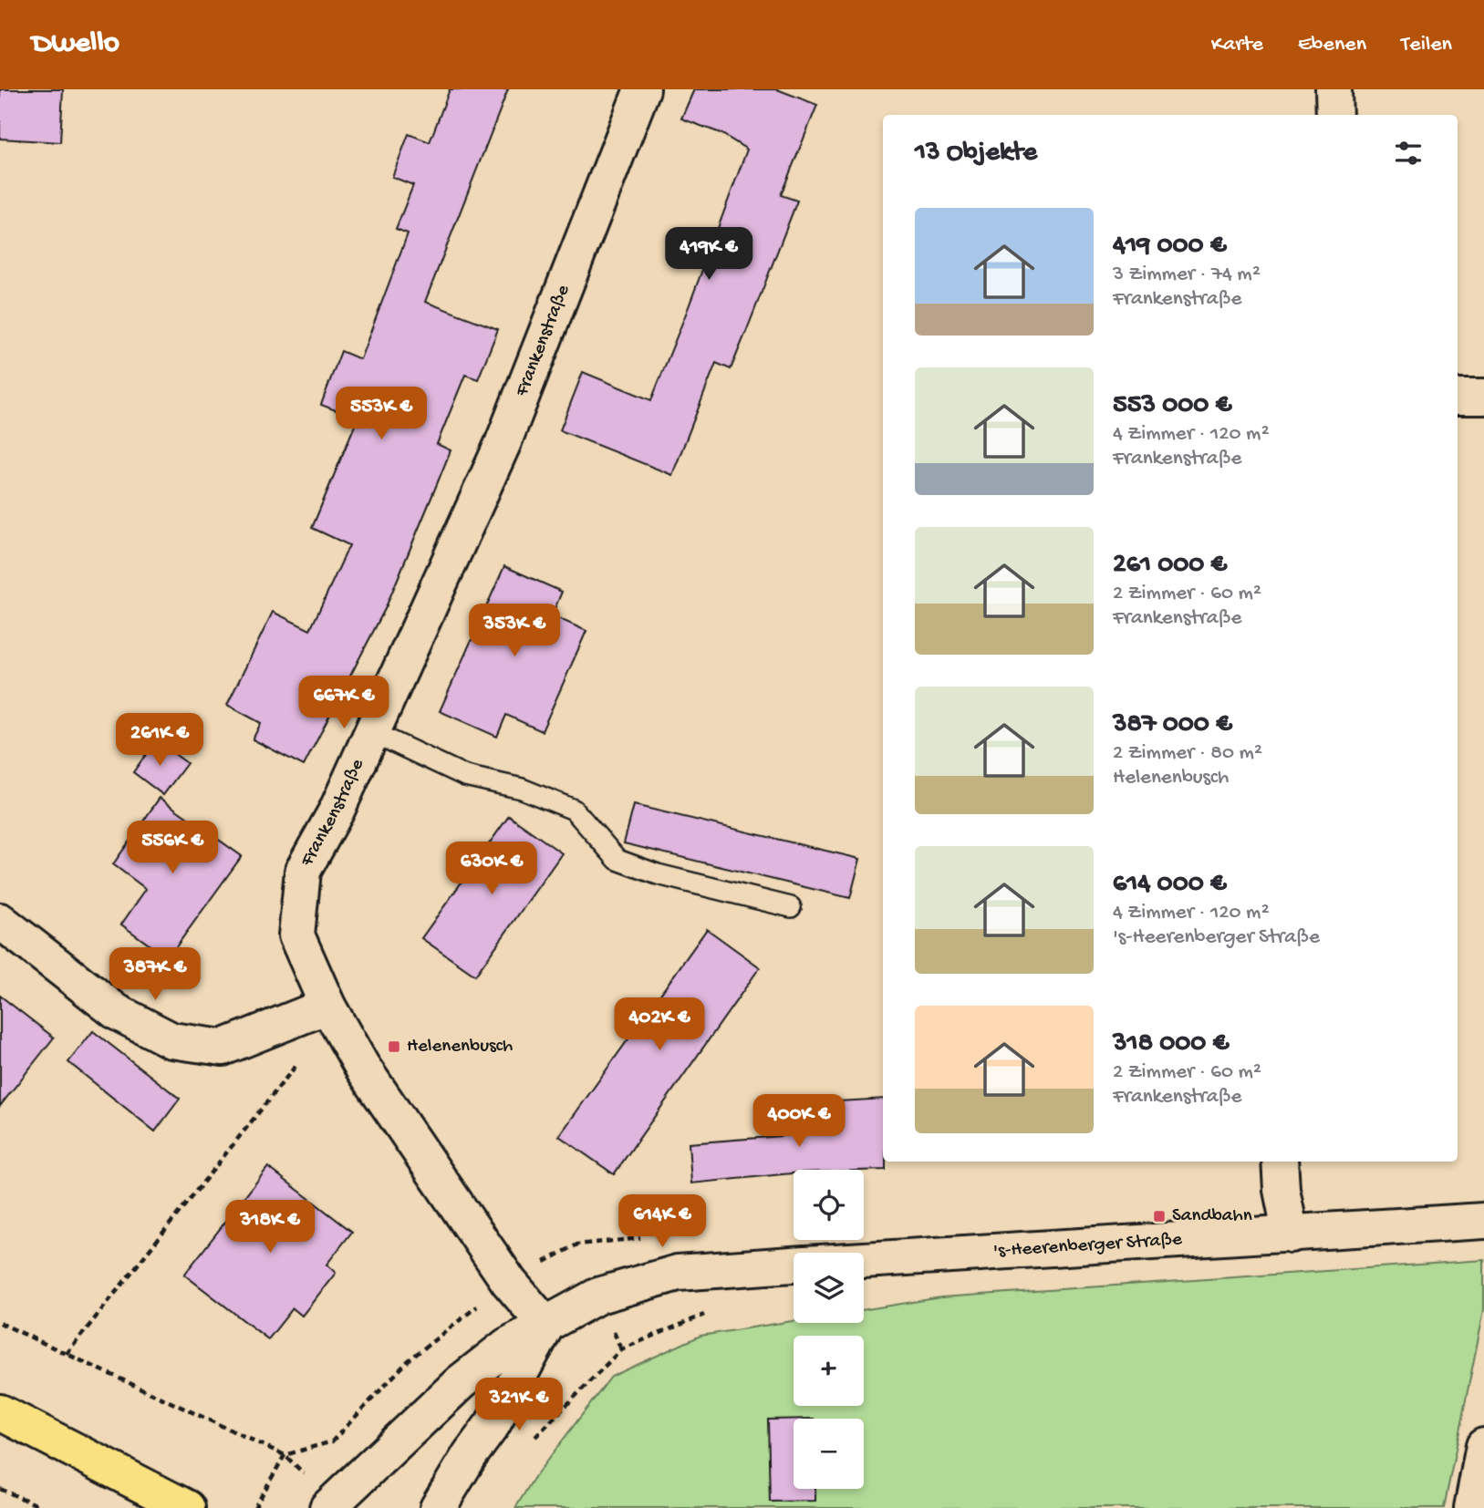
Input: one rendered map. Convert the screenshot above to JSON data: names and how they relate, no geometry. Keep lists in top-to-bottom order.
{
  "streets": {
    "street": ["Frankenstraße", "'s-Heerenberger Straße"]
  },
  "crossings": [
    ["Frankenstraße", "'s-Heerenberger Straße"]
  ],
  "places": {
    "transit": ["Helenenbusch", "Sandbahn"]
  },
  "page": {
    "header": "Dwello",
    "nav": ["Karte", "Ebenen", "Teilen"],
    "heading": "13 Objekte",
    "list": [
      {
        "name": "419 000 €",
        "note": "3 Zimmer · 74 m² · Frankenstraße"
      },
      {
        "name": "553 000 €",
        "note": "4 Zimmer · 120 m² · Frankenstraße"
      },
      {
        "name": "261 000 €",
        "note": "2 Zimmer · 60 m² · Frankenstraße"
      },
      {
        "name": "387 000 €",
        "note": "2 Zimmer · 80 m² · Helenenbusch"
      },
      {
        "name": "614 000 €",
        "note": "4 Zimmer · 120 m² · 's-Heerenberger Straße"
      },
      {
        "name": "318 000 €",
        "note": "2 Zimmer · 60 m² · Frankenstraße"
      }
    ],
    "price": [
      "419K €",
      "553K €",
      "353K €",
      "667K €",
      "261K €",
      "556K €",
      "630K €",
      "387K €",
      "402K €",
      "400K €",
      "614K €",
      "318K €",
      "321K €"
    ],
    "map_buttons": ["+", "−"]
  }
}
